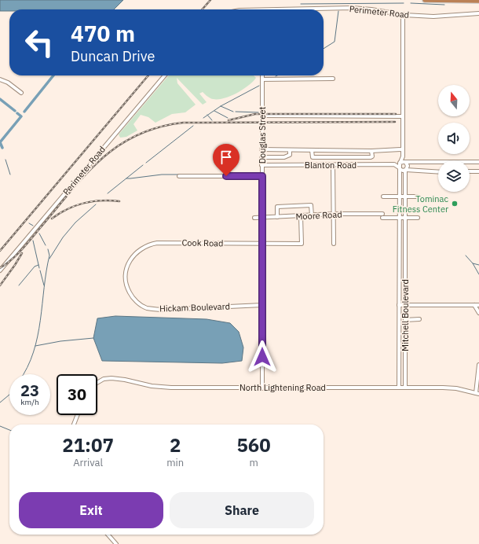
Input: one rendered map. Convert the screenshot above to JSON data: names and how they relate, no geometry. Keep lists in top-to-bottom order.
{
  "streets": {
    "street": [
      "Perimeter Road",
      "Douglas Street",
      "Blanton Road",
      "Moore Road",
      "Cook Road",
      "Hickam Boulevard",
      "Mitchell Boulevard",
      "North Lightening Road"
    ]
  },
  "crossings": [
    ["Douglas Street", "Blanton Road"],
    ["Douglas Street", "Moore Road"],
    ["Douglas Street", "Cook Road"],
    ["Douglas Street", "Hickam Boulevard"],
    ["Douglas Street", "North Lightening Road"],
    ["Blanton Road", "Mitchell Boulevard"],
    ["Moore Road", "Cook Road"],
    ["Moore Road", "Mitchell Boulevard"],
    ["Cook Road", "Hickam Boulevard"],
    ["Mitchell Boulevard", "North Lightening Road"]
  ],
  "places": ["Tominac Fitness Center"],
  "north": "top",
  "page": {
    "turn": ["470 m", "Duncan Drive"],
    "speed": "23 km/h",
    "limit": "30",
    "eta": [
      "21:07",
      "Arrival",
      "2",
      "min",
      "560",
      "m"
    ],
    "buttons": ["Exit", "Share"]
  }
}
